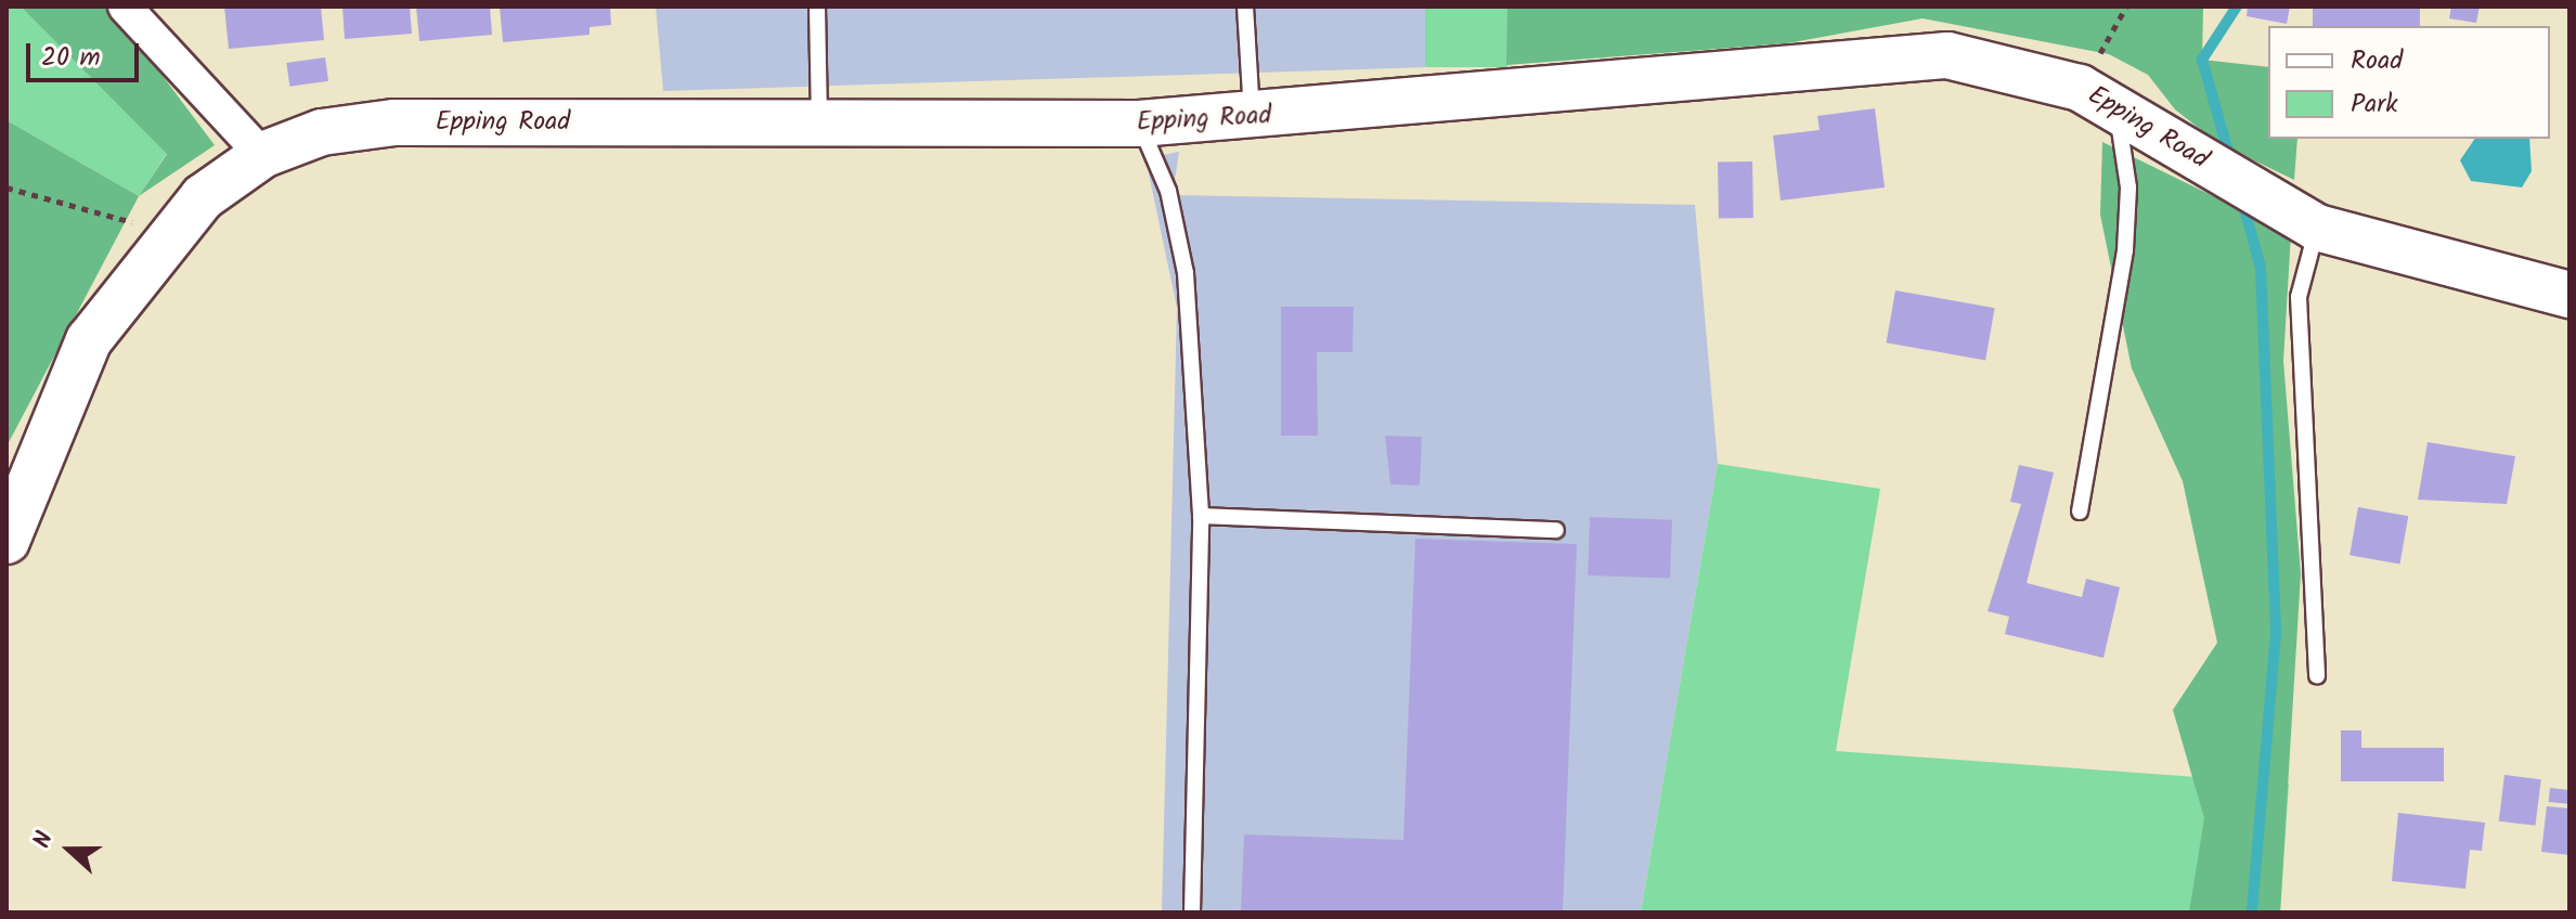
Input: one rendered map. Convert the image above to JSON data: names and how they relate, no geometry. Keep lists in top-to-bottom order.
{
  "streets": {
    "main road": ["Epping Road"]
  },
  "legend": ["Road", "Park"],
  "scale_bar": "20 m",
  "north": "left"
}
